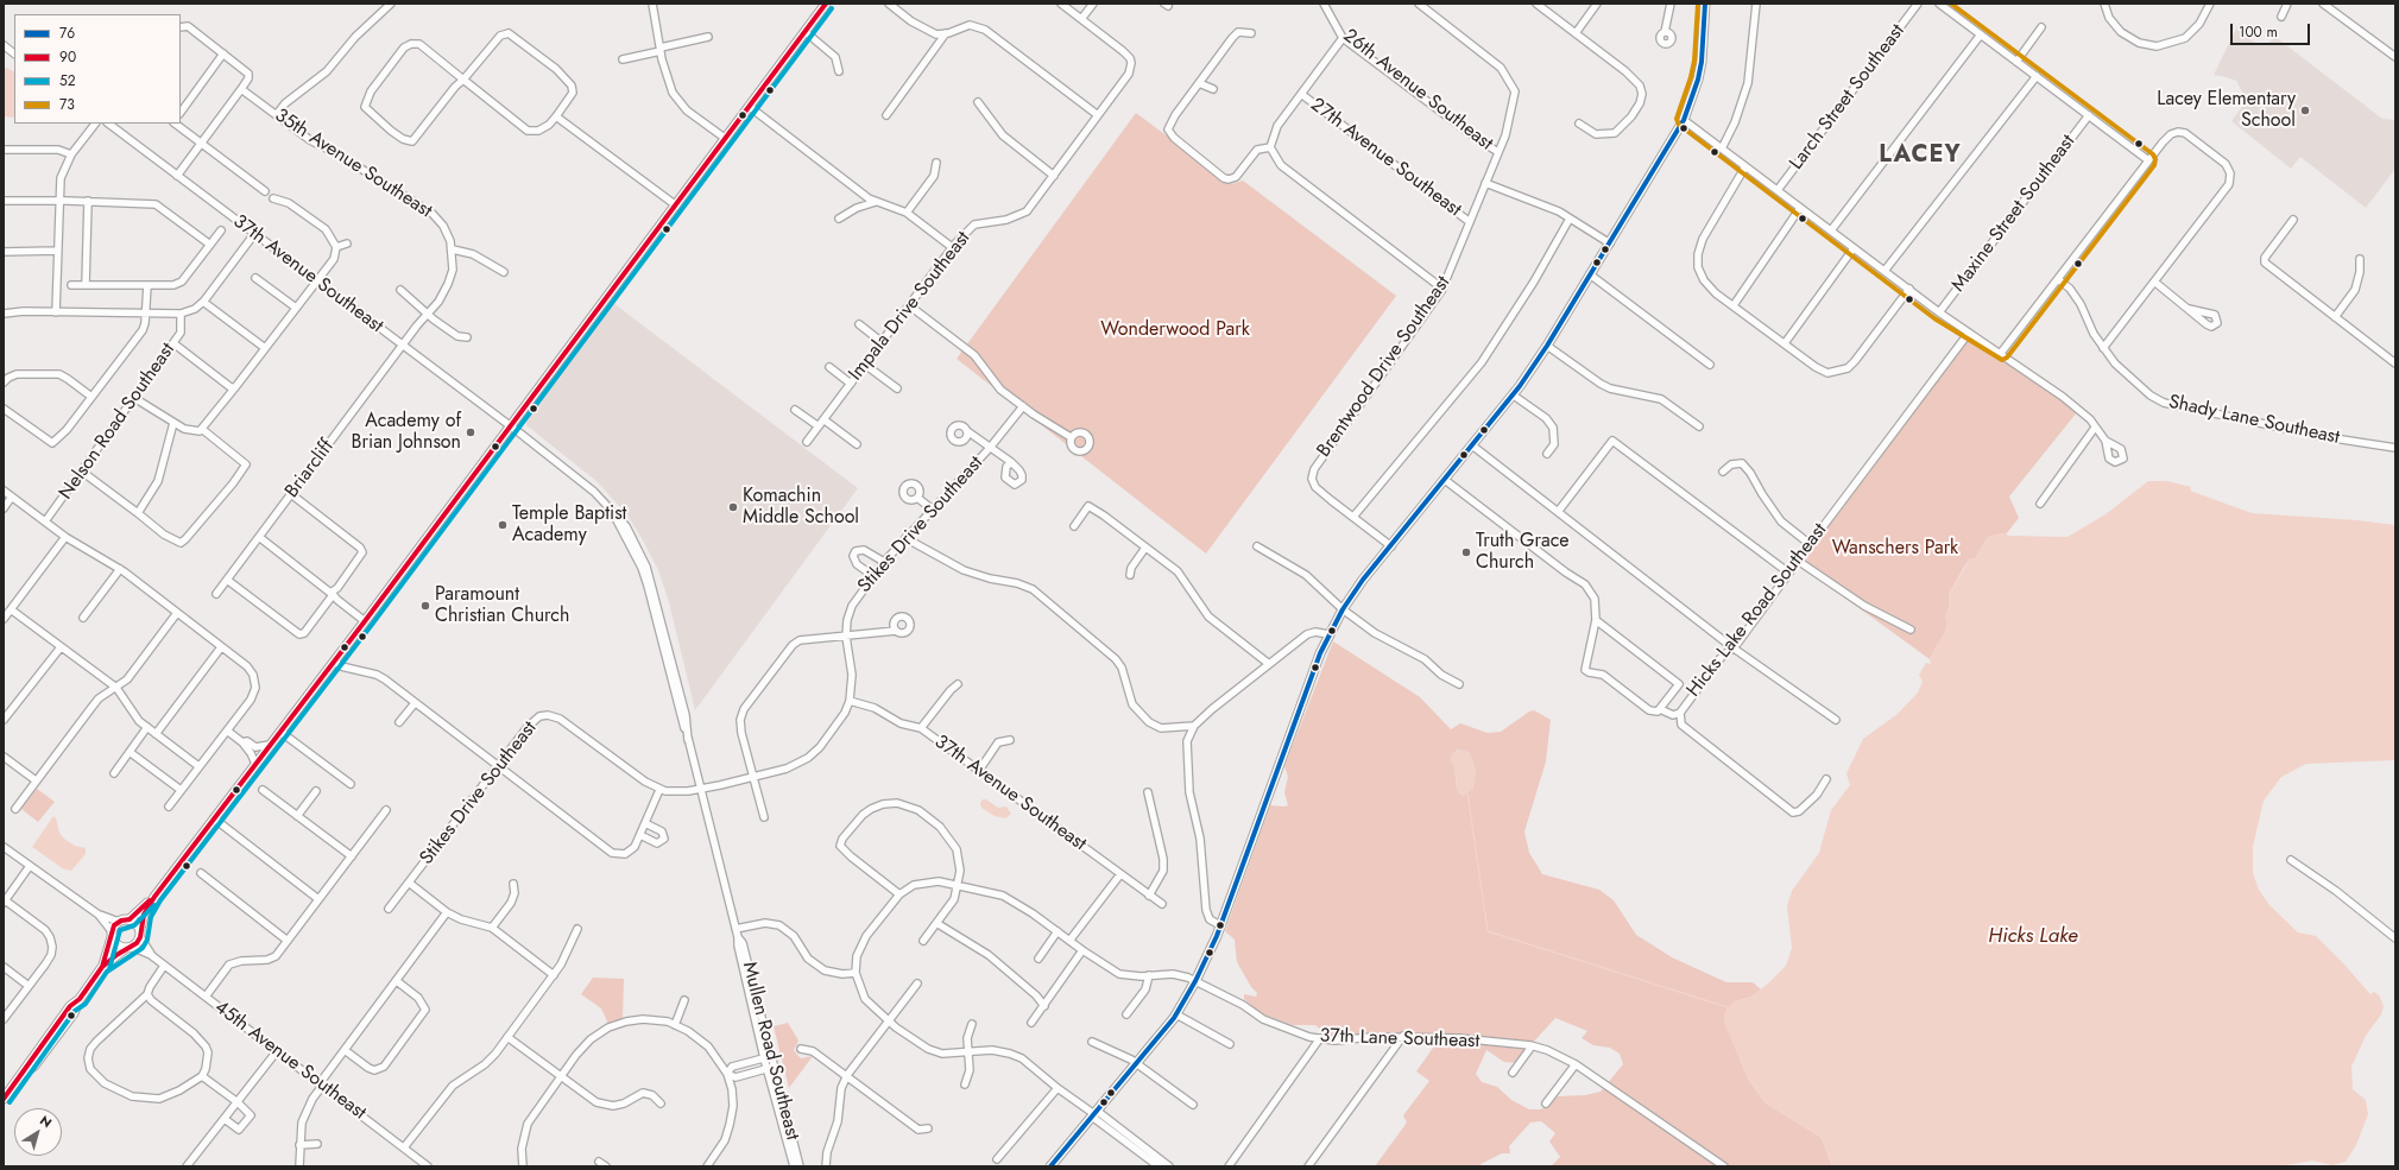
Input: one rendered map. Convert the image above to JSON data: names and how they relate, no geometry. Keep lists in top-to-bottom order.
{
  "streets": {
    "street": [
      "26th Avenue Southeast",
      "Larch Street Southeast",
      "27th Avenue Southeast",
      "35th Avenue Southeast",
      "Maxine Street Southeast",
      "37th Avenue Southeast",
      "Impala Drive Southeast",
      "Brentwood Drive Southeast",
      "Shady Lane Southeast",
      "Nelson Road Southeast",
      "Briarcliff",
      "Stikes Drive Southeast",
      "Hicks Lake Road Southeast",
      "37th Lane Southeast",
      "Mullen Road Southeast",
      "45th Avenue Southeast"
    ]
  },
  "crossings": [
    ["26th Avenue Southeast", "Brentwood Drive Southeast"],
    ["27th Avenue Southeast", "Brentwood Drive Southeast"],
    ["35th Avenue Southeast", "Briarcliff"],
    ["37th Avenue Southeast", "Briarcliff"],
    ["37th Avenue Southeast", "Stikes Drive Southeast"],
    ["37th Avenue Southeast", "Mullen Road Southeast"],
    ["Stikes Drive Southeast", "Mullen Road Southeast"]
  ],
  "districts": ["LACEY"],
  "water": ["Hicks Lake"],
  "parks": ["Wonderwood Park", "Wanschers Park"],
  "places": [
    "Lacey Elementary School",
    "Academy of Brian Johnson",
    "Komachin Middle School",
    "Temple Baptist Academy",
    "Truth Grace Church",
    "Paramount Christian Church"
  ],
  "lines": [
    "transit line 76",
    "transit line 90",
    "transit line 73",
    "transit line 52"
  ],
  "legend": [
    "76",
    "90",
    "52",
    "73"
  ],
  "scale_bar": "100 m",
  "north": "top right"
}
